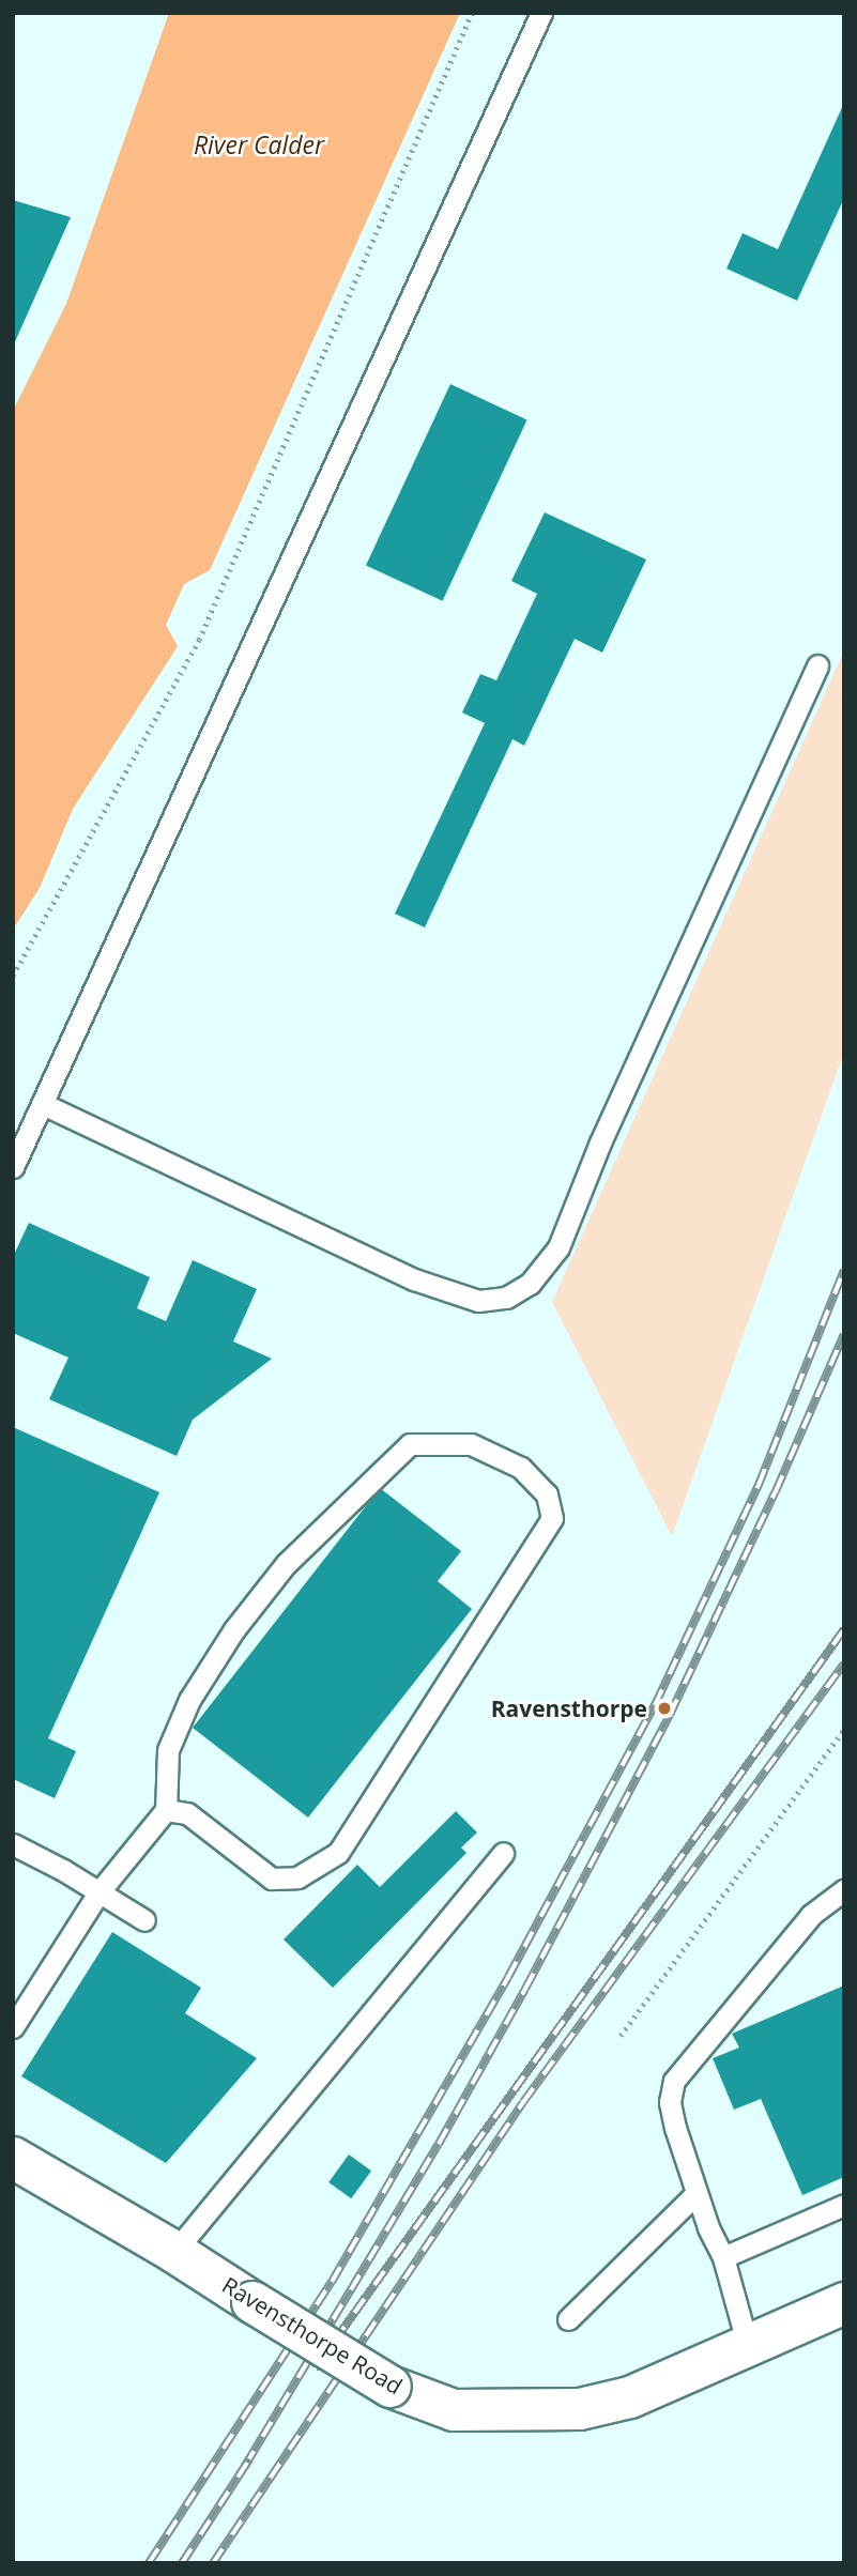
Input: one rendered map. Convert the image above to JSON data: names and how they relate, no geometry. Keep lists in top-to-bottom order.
{
  "streets": {
    "street": ["Ravensthorpe Road"]
  },
  "water": ["River Calder"],
  "places": ["Ravensthorpe"]
}
